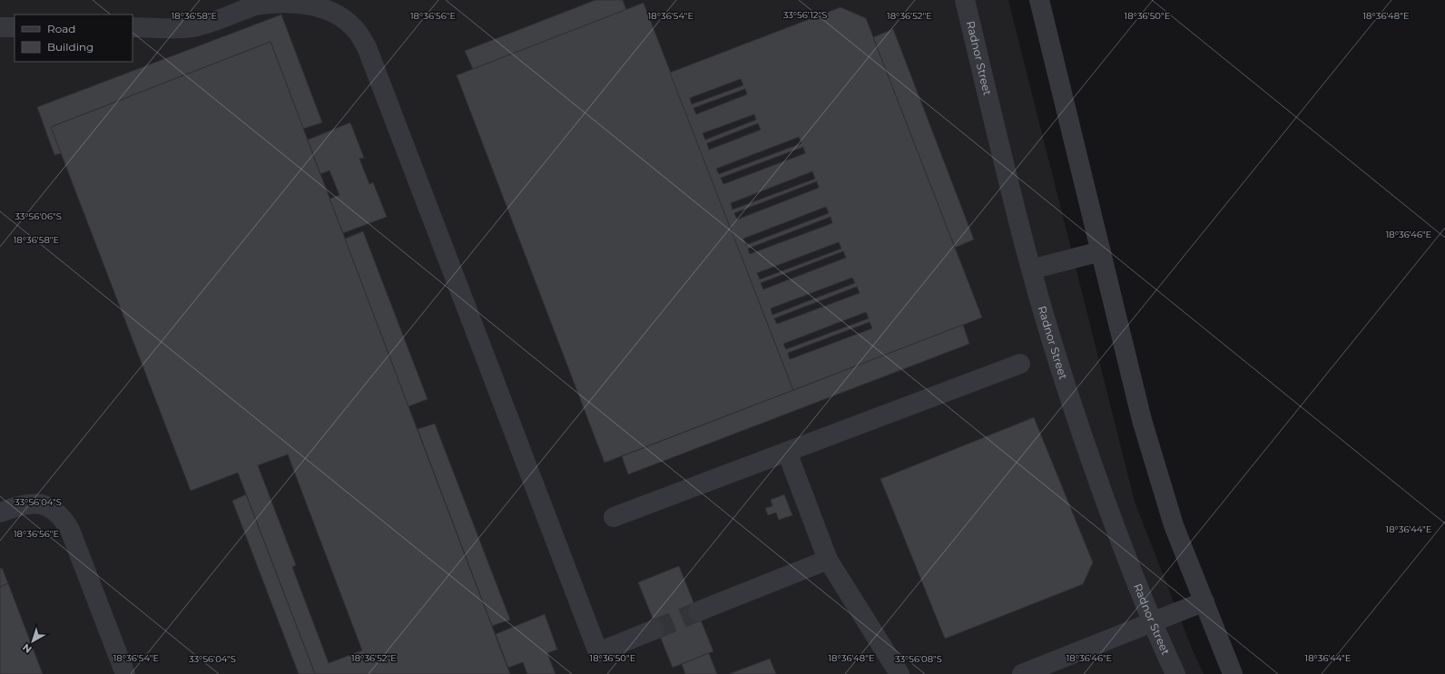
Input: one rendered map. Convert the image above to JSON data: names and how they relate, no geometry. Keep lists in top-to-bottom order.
{
  "streets": {
    "street": ["Radnor Street"]
  },
  "legend": ["Road", "Building"],
  "north": "bottom left",
  "coordinates": [
    "33°56'12\"S",
    "18°36'58\"E",
    "18°36'56\"E",
    "18°36'54\"E",
    "18°36'52\"E",
    "18°36'50\"E",
    "18°36'48\"E",
    "33°56'06\"S",
    "18°36'46\"E",
    "33°56'04\"S",
    "18°36'44\"E",
    "33°56'08\"S"
  ]
}
